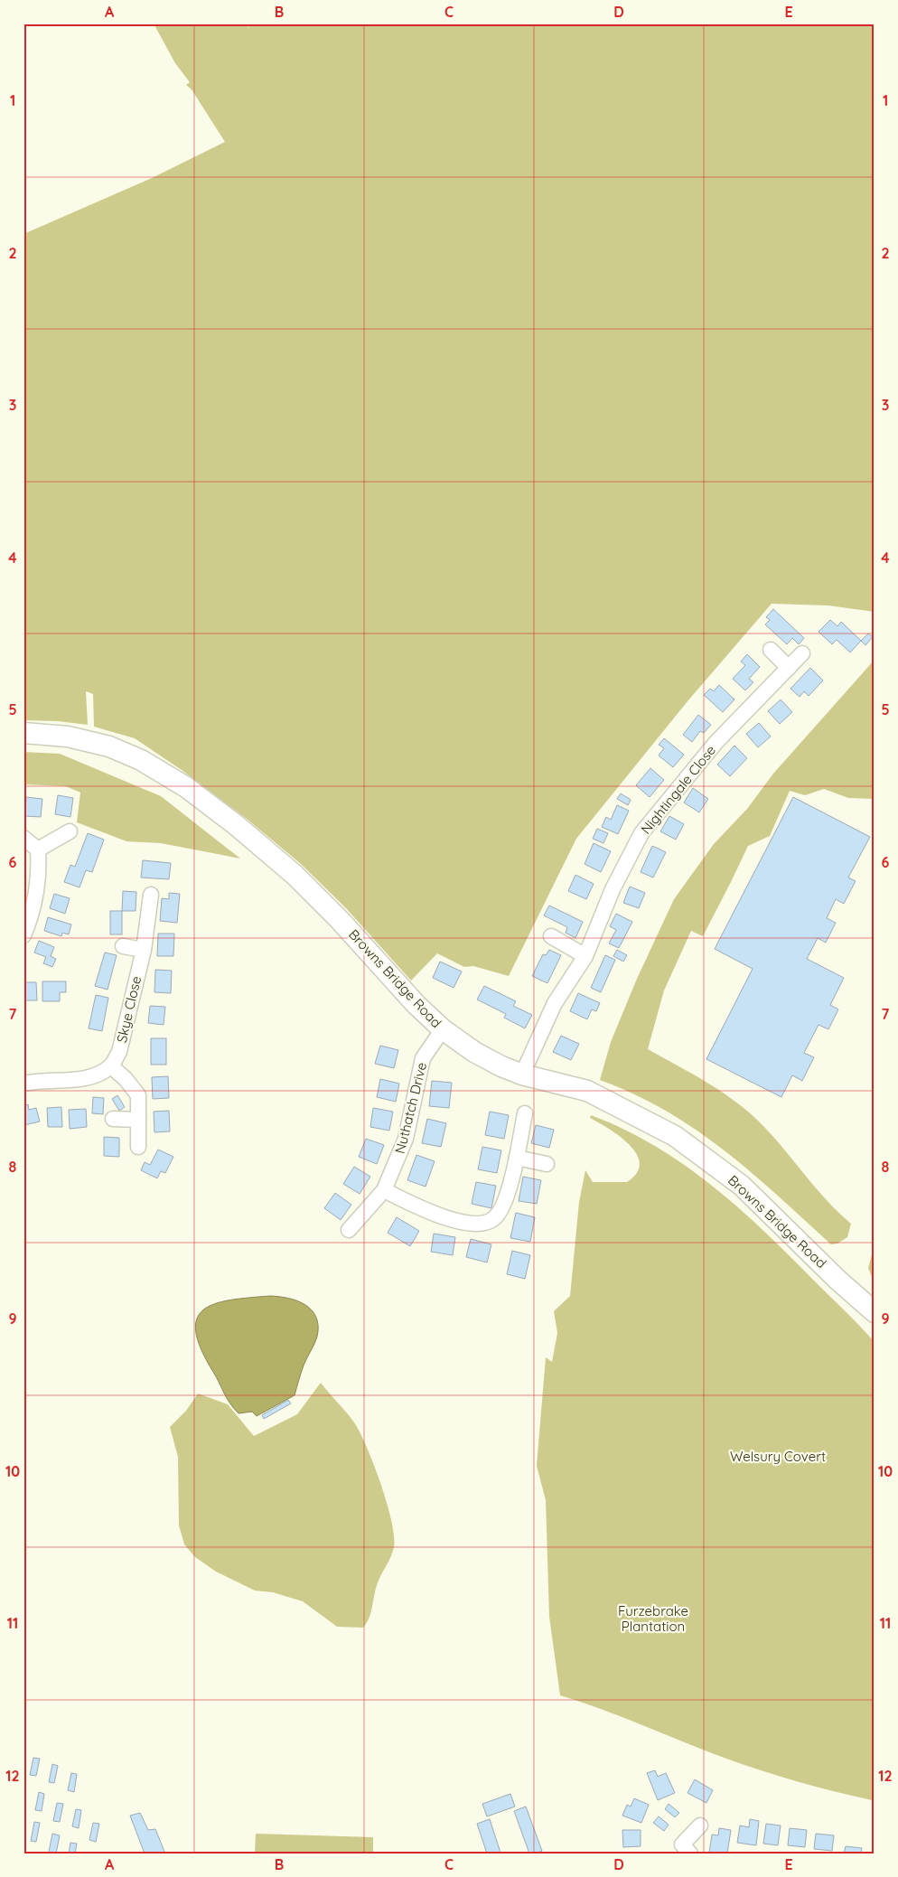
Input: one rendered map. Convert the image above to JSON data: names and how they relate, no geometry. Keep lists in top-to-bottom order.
{
  "streets": {
    "street": [
      "Nightingale Close",
      "Browns Bridge Road",
      "Skye Close",
      "Nuthatch Drive"
    ]
  },
  "crossings": [
    ["Nightingale Close", "Browns Bridge Road"],
    ["Browns Bridge Road", "Nuthatch Drive"]
  ],
  "parks": ["Welsury Covert", "Furzebrake Plantation"],
  "grid": {
    "columns": [
      "A",
      "B",
      "C",
      "D",
      "E"
    ],
    "rows": [
      "1",
      "2",
      "3",
      "4",
      "5",
      "6",
      "7",
      "8",
      "9",
      "10",
      "11",
      "12"
    ]
  }
}
